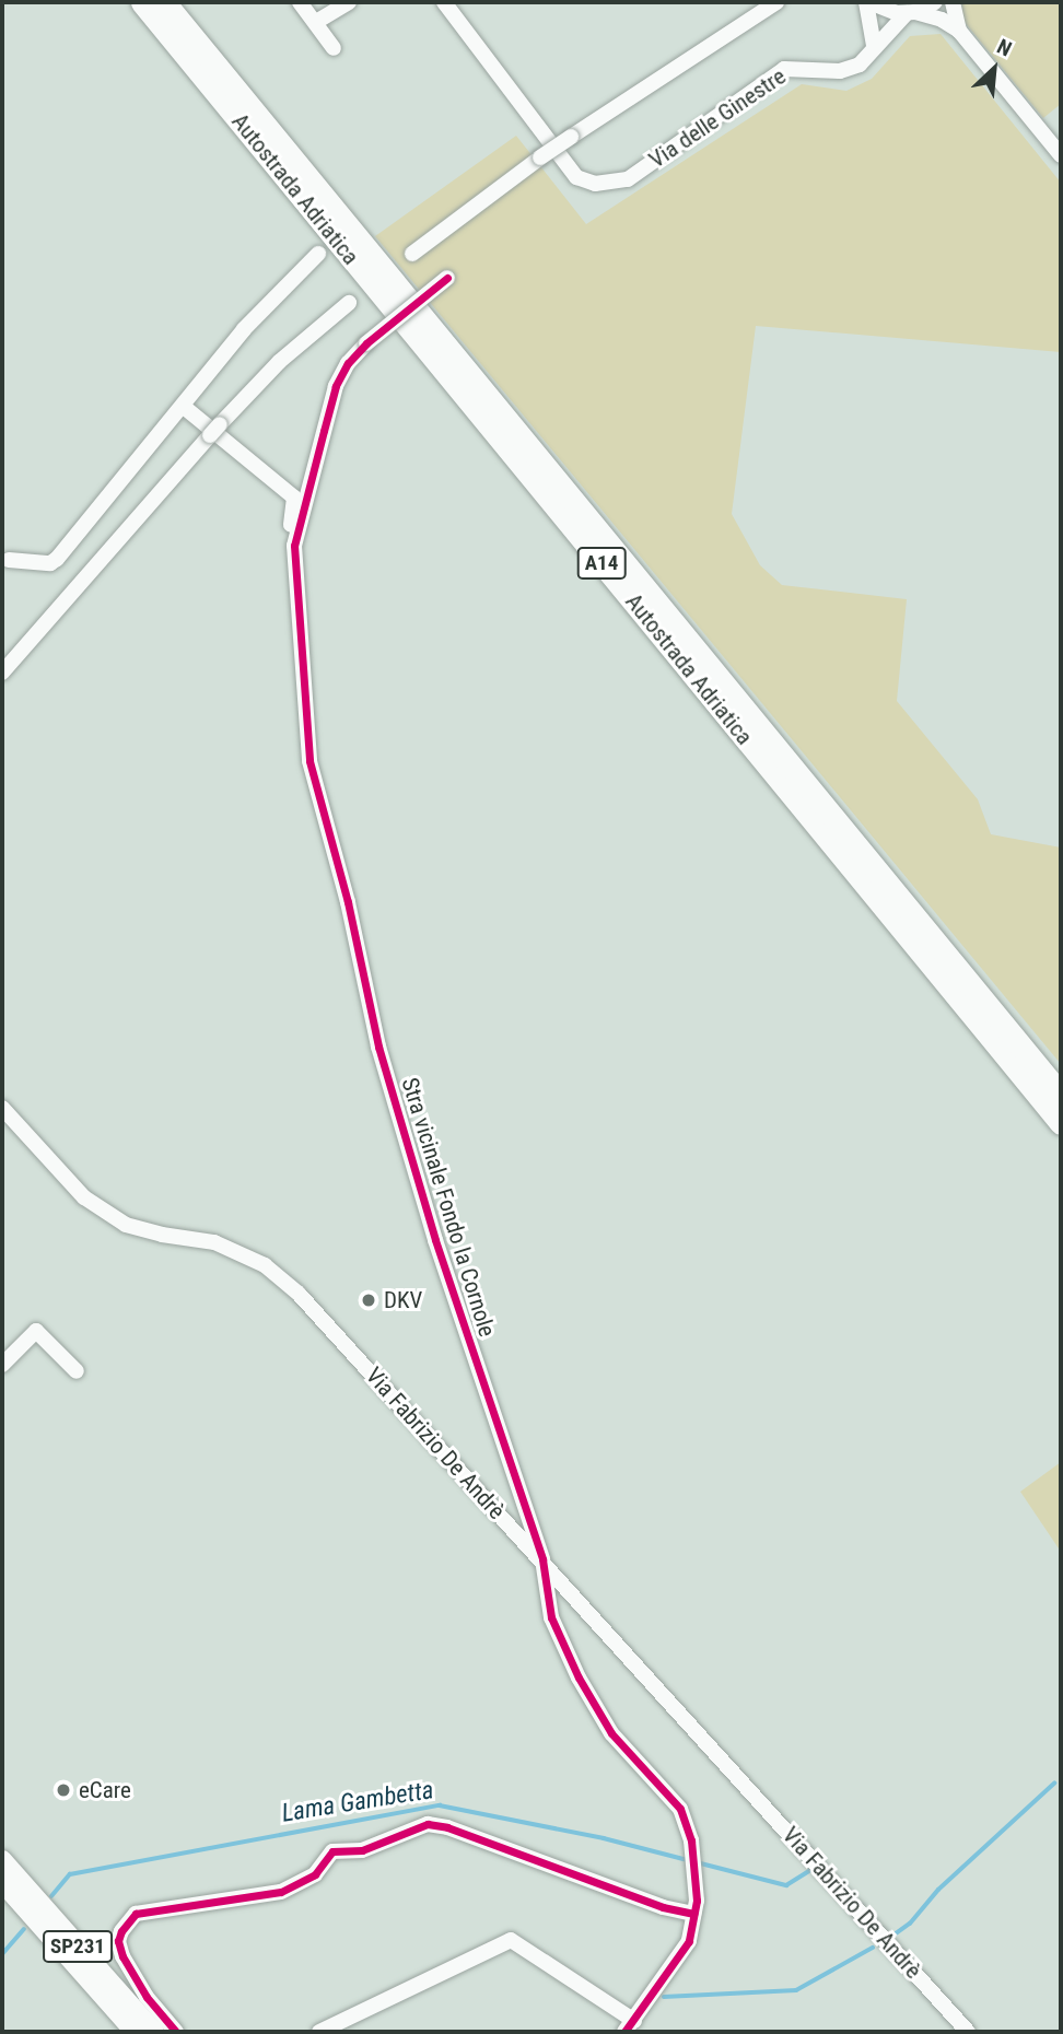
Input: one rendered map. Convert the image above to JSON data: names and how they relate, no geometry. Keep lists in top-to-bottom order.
{
  "streets": {
    "highway": ["Autostrada Adriatica", "A14"],
    "main road": ["SP231"],
    "street": ["Via delle Ginestre", "Stra vicinale Fondo la Cornole", "Via Fabrizio De Andrè"]
  },
  "crossings": [
    ["Stra vicinale Fondo la Cornole", "Via Fabrizio De Andrè"]
  ],
  "water": ["Lama Gambetta"],
  "places": ["DKV", "eCare"],
  "north": "top right"
}
